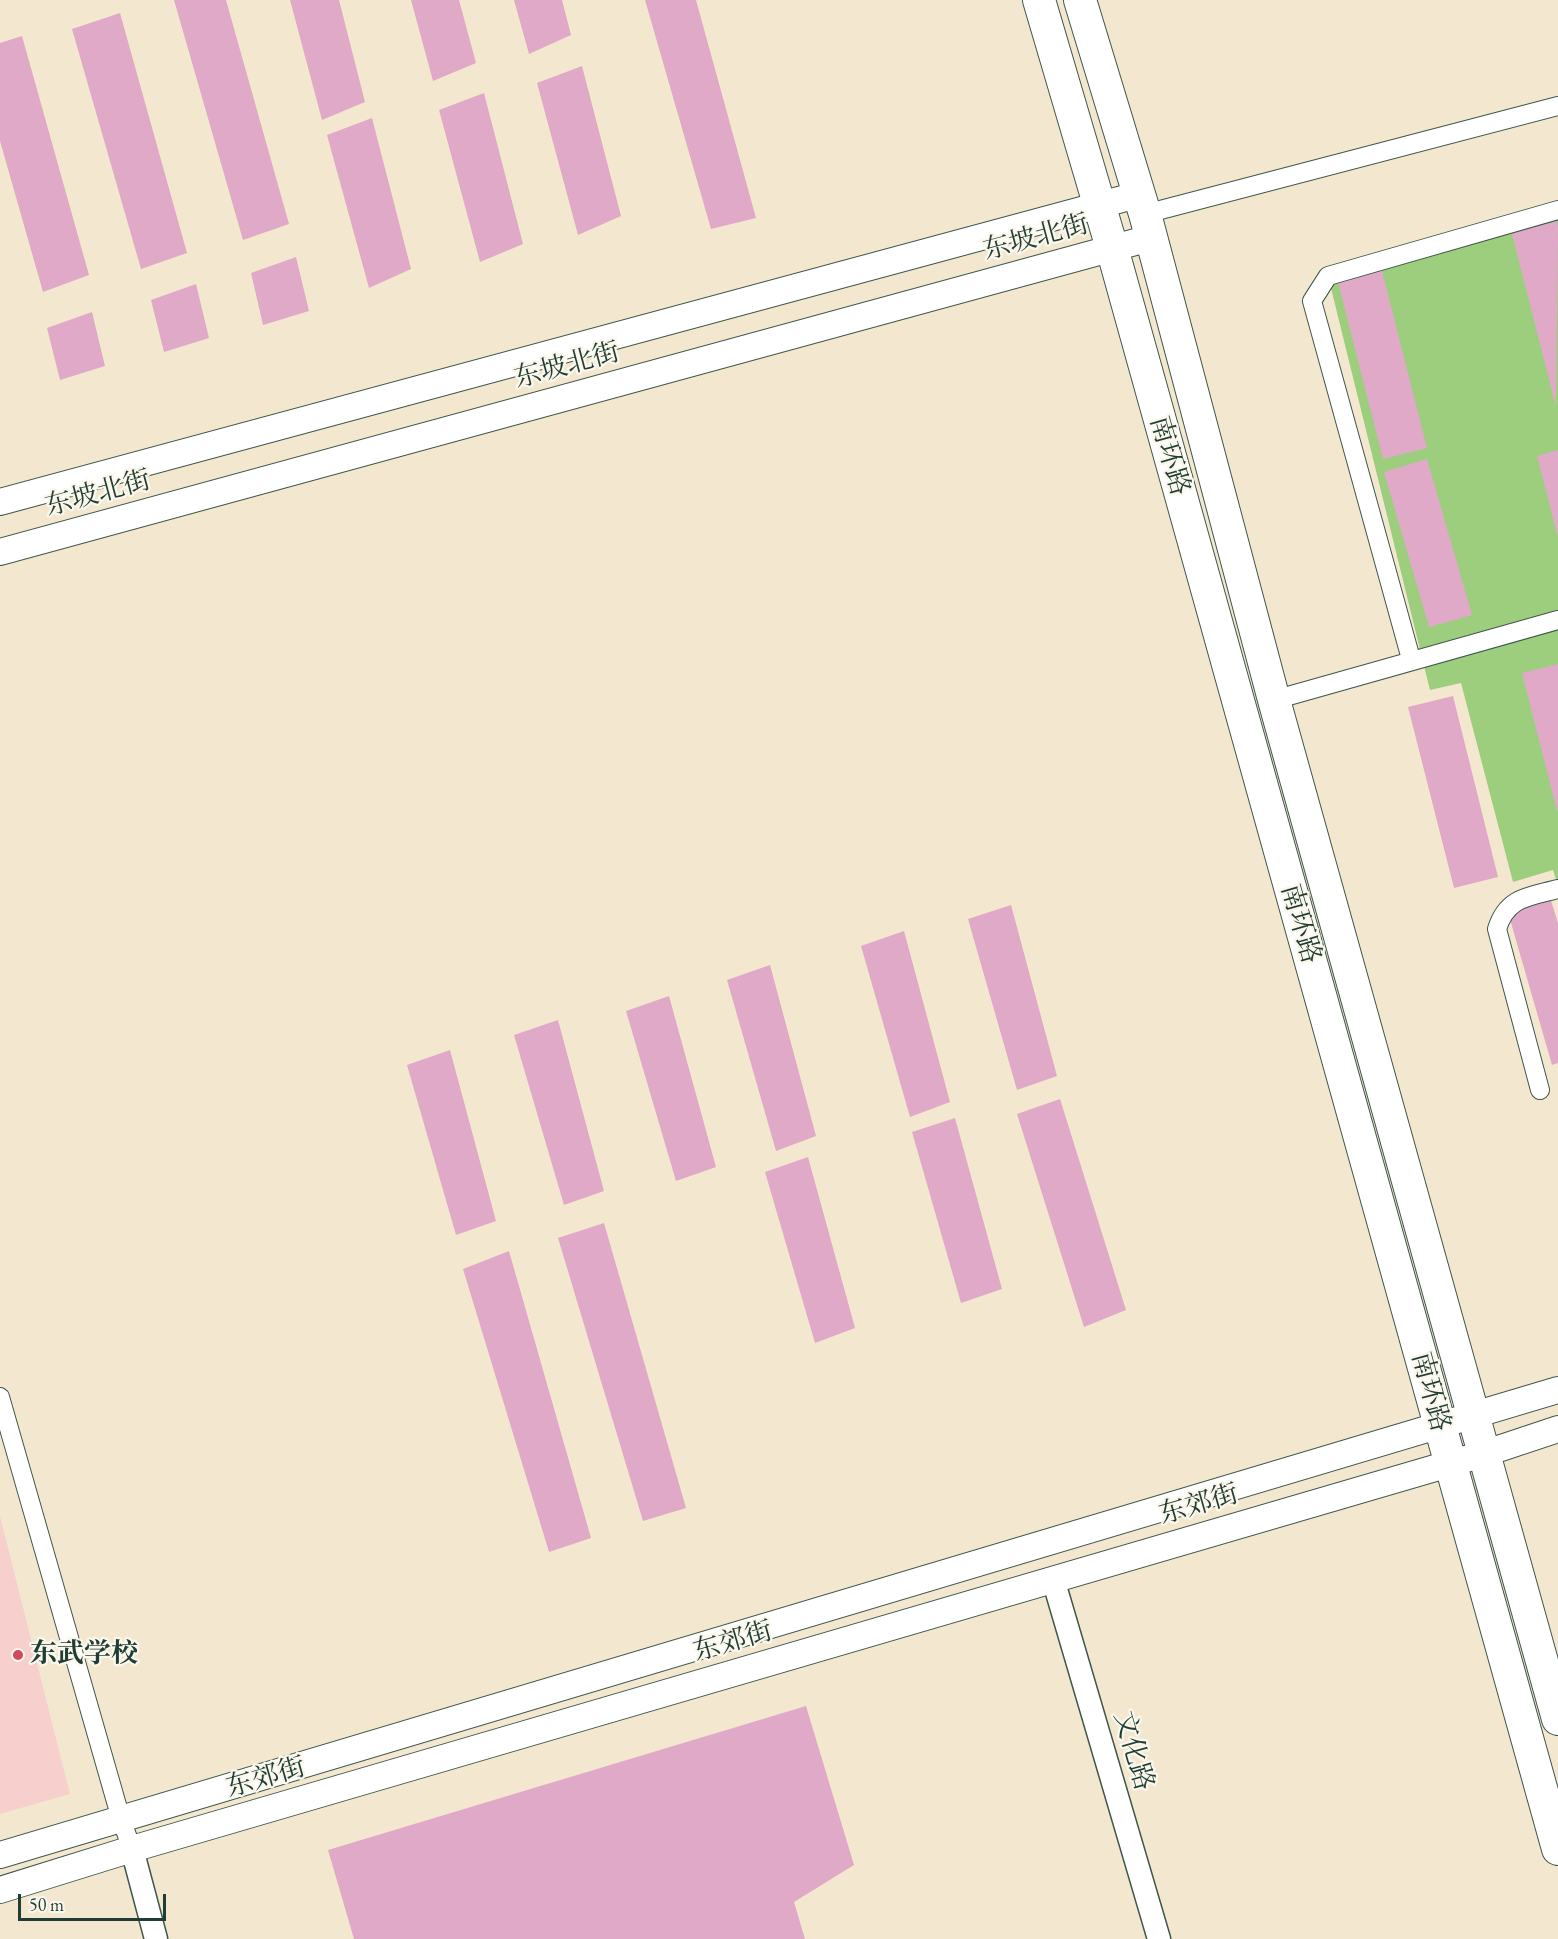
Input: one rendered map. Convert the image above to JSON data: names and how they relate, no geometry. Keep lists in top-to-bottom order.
{
  "streets": {
    "highway": ["南环路"],
    "main road": ["东坡北街", "东郊街"],
    "street": ["文化路"]
  },
  "crossings": [
    ["东坡北街", "南环路"],
    ["南环路", "东郊街"],
    ["东郊街", "文化路"]
  ],
  "places": ["东武学校"],
  "scale_bar": "50 m"
}
